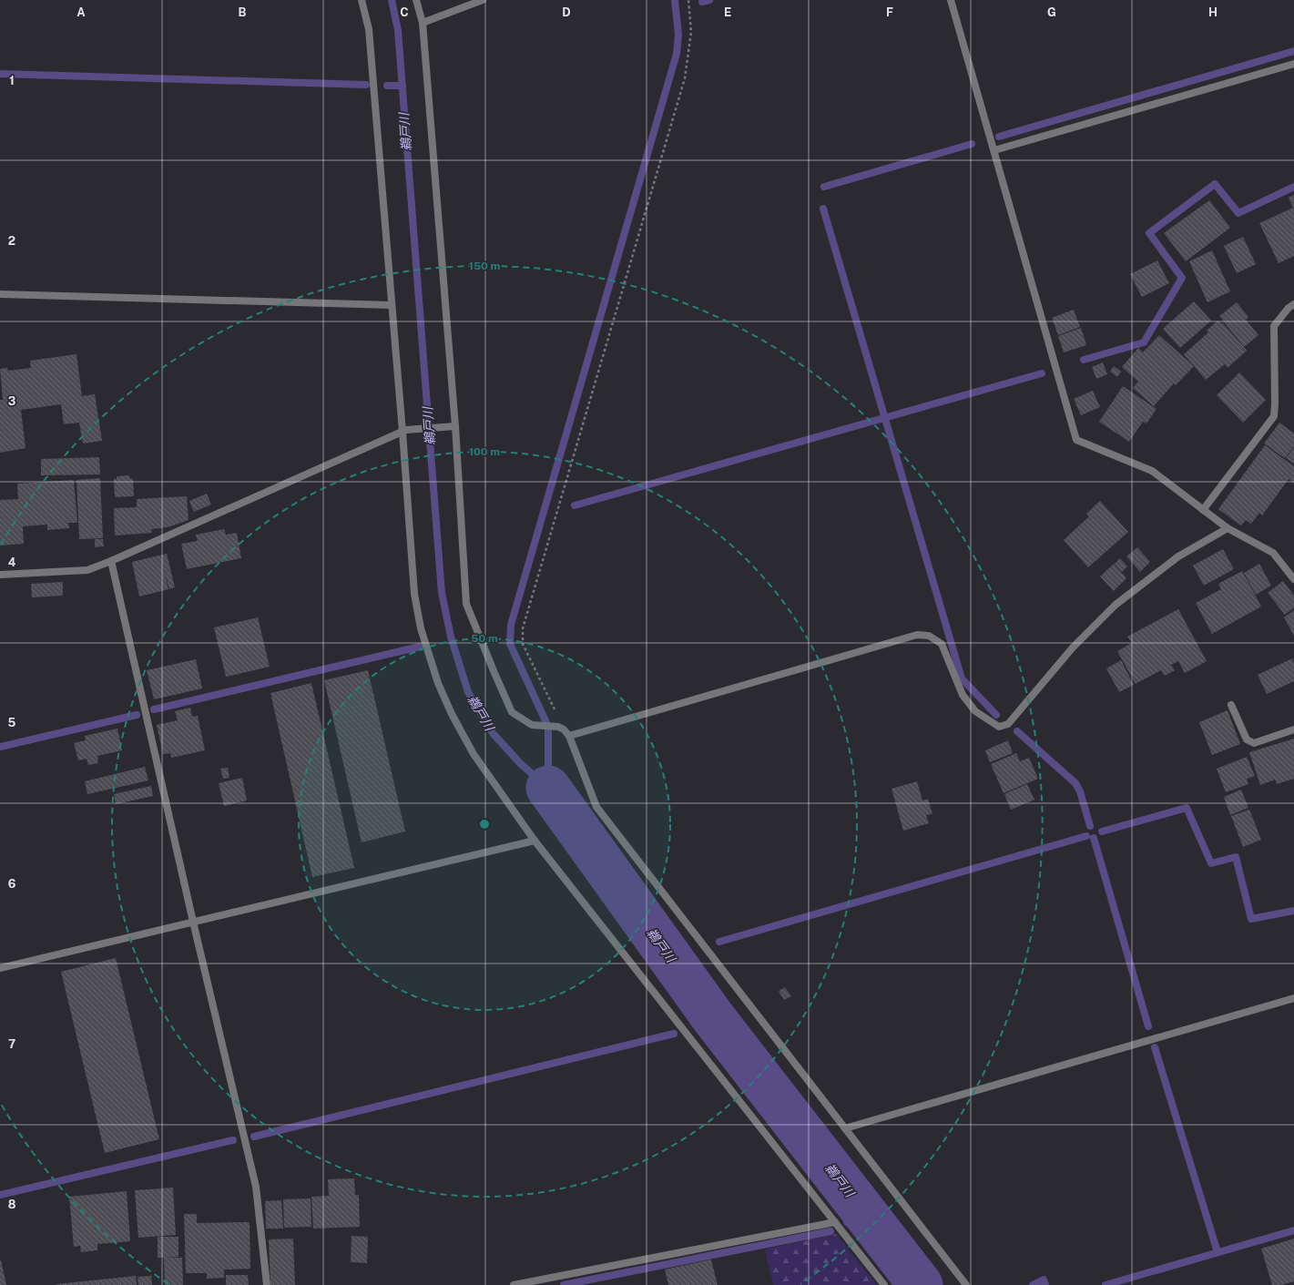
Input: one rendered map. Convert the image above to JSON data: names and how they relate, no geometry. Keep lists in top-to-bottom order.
{
  "water": ["鵜戸川"],
  "grid": {
    "columns": [
      "A",
      "B",
      "C",
      "D",
      "E",
      "F",
      "G",
      "H"
    ],
    "rows": [
      "1",
      "2",
      "3",
      "4",
      "5",
      "6",
      "7",
      "8"
    ]
  },
  "rings": ["150 m", "100 m", "50 m"]
}
